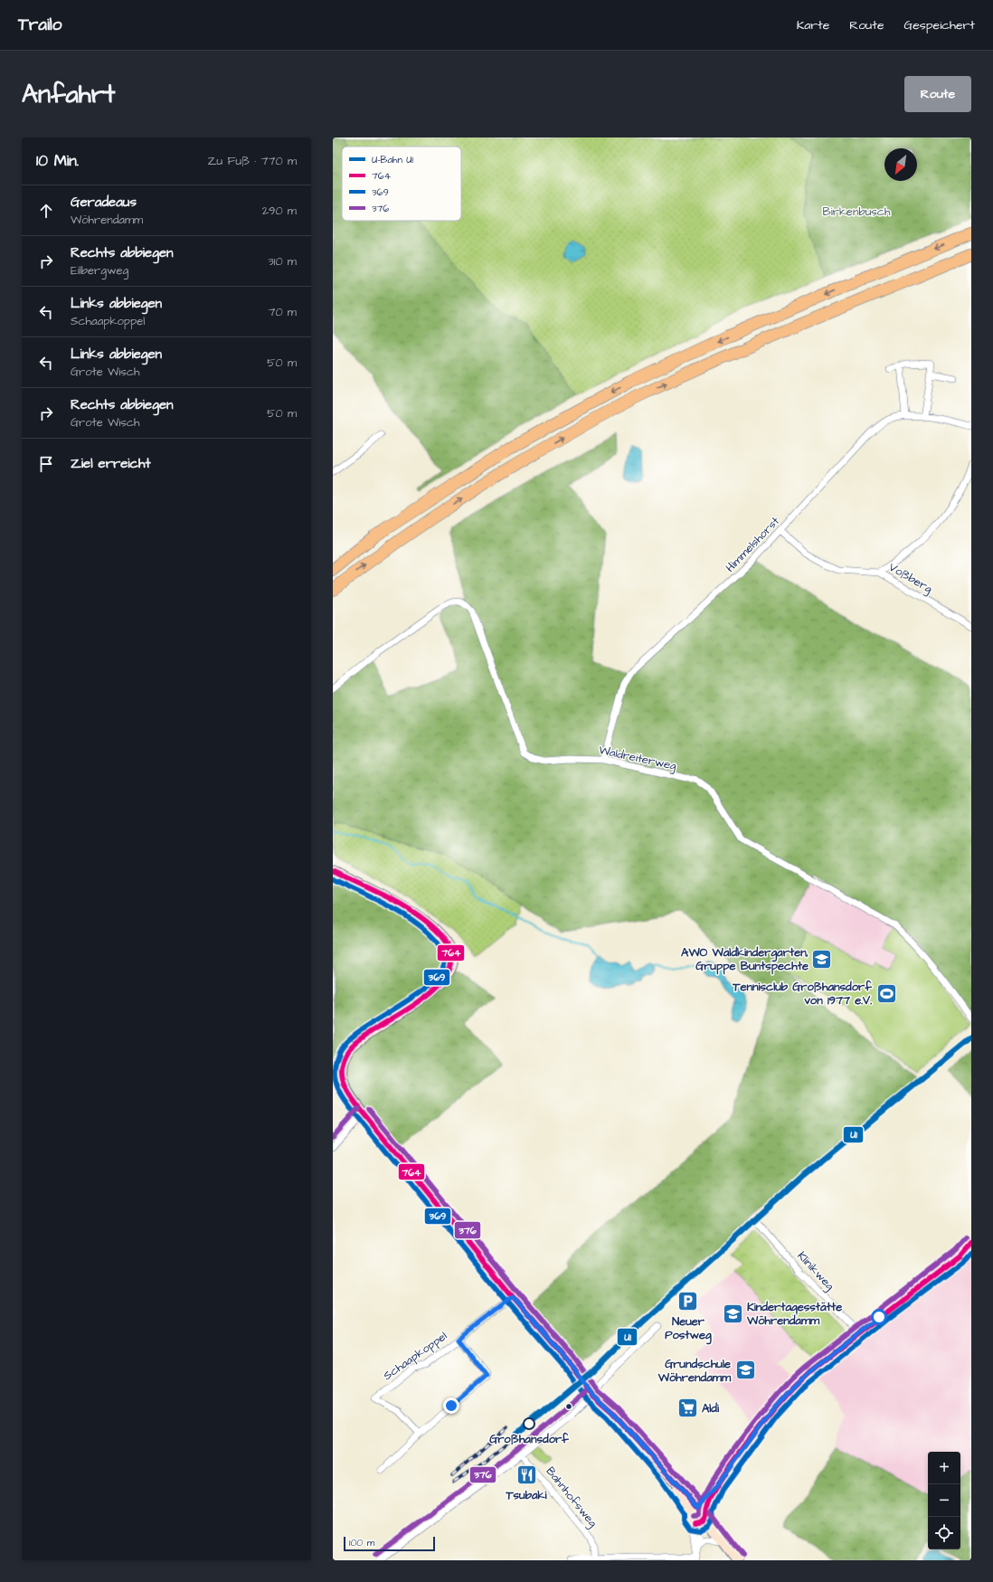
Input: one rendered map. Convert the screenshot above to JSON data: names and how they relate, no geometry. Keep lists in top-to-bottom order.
{
  "streets": {
    "street": [
      "Himmelshorst",
      "Voßberg",
      "Waldreiterweg",
      "Klinikweg",
      "Schaapkoppel",
      "Bahnhofsweg"
    ]
  },
  "crossings": [
    ["Himmelshorst", "Voßberg"],
    ["Himmelshorst", "Waldreiterweg"]
  ],
  "parks": ["Birkenbusch"],
  "places": {
    "school or university": ["AWO Waldkindergarten, Gruppe Buntspechte", "Kindertagesstätte Wöhrendamm", "Grundschule Wöhrendamm"],
    "sports": ["Tennisclub Großhansdorf von 1977 e.V."],
    "parking": ["Neuer Postweg"],
    "supermarket": ["Aldi"],
    "other": ["Großhansdorf"],
    "restaurant": ["Tsubaki"]
  },
  "lines": [
    "transit line 764",
    "transit line 369",
    "metro line U1",
    "transit line 376"
  ],
  "legend": [
    "U-Bahn U1",
    "764",
    "369",
    "376"
  ],
  "scale_bar": "100 m",
  "north": "bottom left",
  "page": {
    "header": "Trailo",
    "nav": ["Karte", "Route", "Gespeichert"],
    "buttons": "Route",
    "title": "Anfahrt",
    "heading": ["10 Min.", "Zu Fuß · 770 m"],
    "list": [
      ["Geradeaus", "Wöhrendamm", "290 m"],
      ["Rechts abbiegen", "Eilbergweg", "310 m"],
      ["Links abbiegen", "Schaapkoppel", "70 m"],
      ["Links abbiegen", "Grote Wisch", "50 m"],
      ["Rechts abbiegen", "Grote Wisch", "50 m"],
      "Ziel erreicht"
    ],
    "map_buttons": ["+", "−"],
    "scale": "100 m"
  }
}
